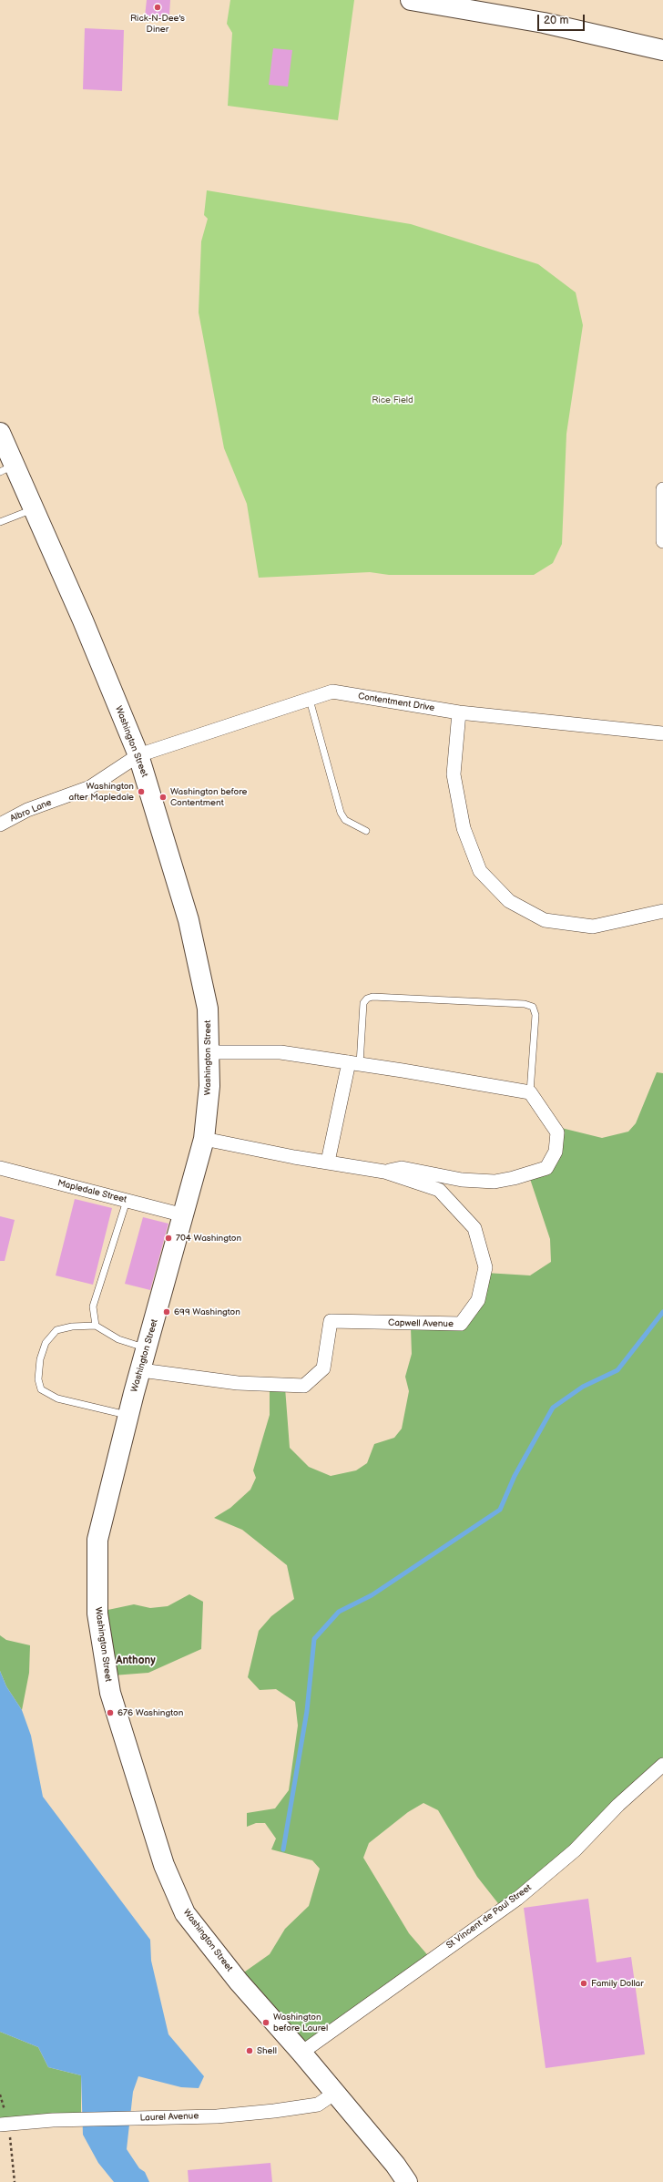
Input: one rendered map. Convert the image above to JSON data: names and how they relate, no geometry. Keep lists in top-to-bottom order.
{
  "streets": {
    "main road": ["Washington Street"],
    "street": [
      "Contentment Drive",
      "Albro Lane",
      "Mapledale Street",
      "Capwell Avenue",
      "St Vincent de Paul Street",
      "Laurel Avenue"
    ]
  },
  "crossings": [
    ["Contentment Drive", "Washington Street"],
    ["Contentment Drive", "Albro Lane"],
    ["Washington Street", "Albro Lane"],
    ["Washington Street", "Mapledale Street"],
    ["Washington Street", "Capwell Avenue"],
    ["Washington Street", "St Vincent de Paul Street"],
    ["Washington Street", "Laurel Avenue"]
  ],
  "districts": ["Anthony"],
  "parks": ["Rice Field"],
  "places": [
    "Rick-N-Dee's Diner",
    "Washington after Mapledale",
    "Washington before Contentment",
    "704 Washington",
    "699 Washington",
    "676 Washington",
    "Family Dollar",
    "Washington before Laurel",
    "Shell"
  ],
  "scale_bar": "20 m"
}
